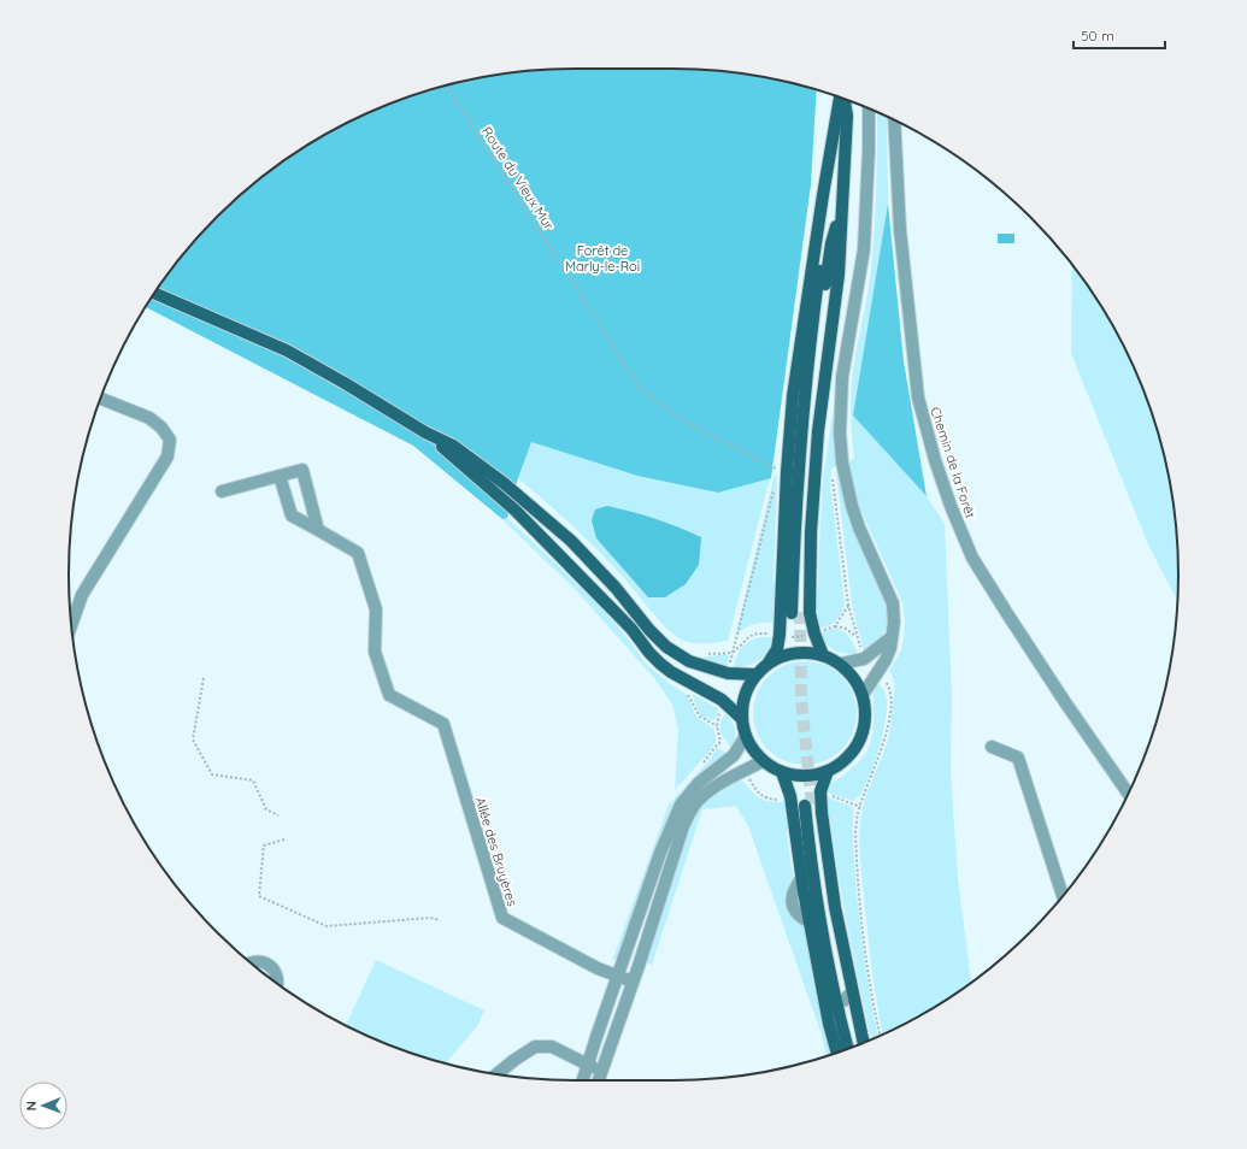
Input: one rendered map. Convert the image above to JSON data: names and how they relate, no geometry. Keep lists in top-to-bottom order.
{
  "streets": {
    "street": ["Chemin de la Forêt", "Allée des Bruyères"],
    "path": ["Route du Vieux Mur"]
  },
  "parks": ["Forêt de Marly-le-Roi"],
  "scale_bar": "50 m",
  "north": "left"
}
